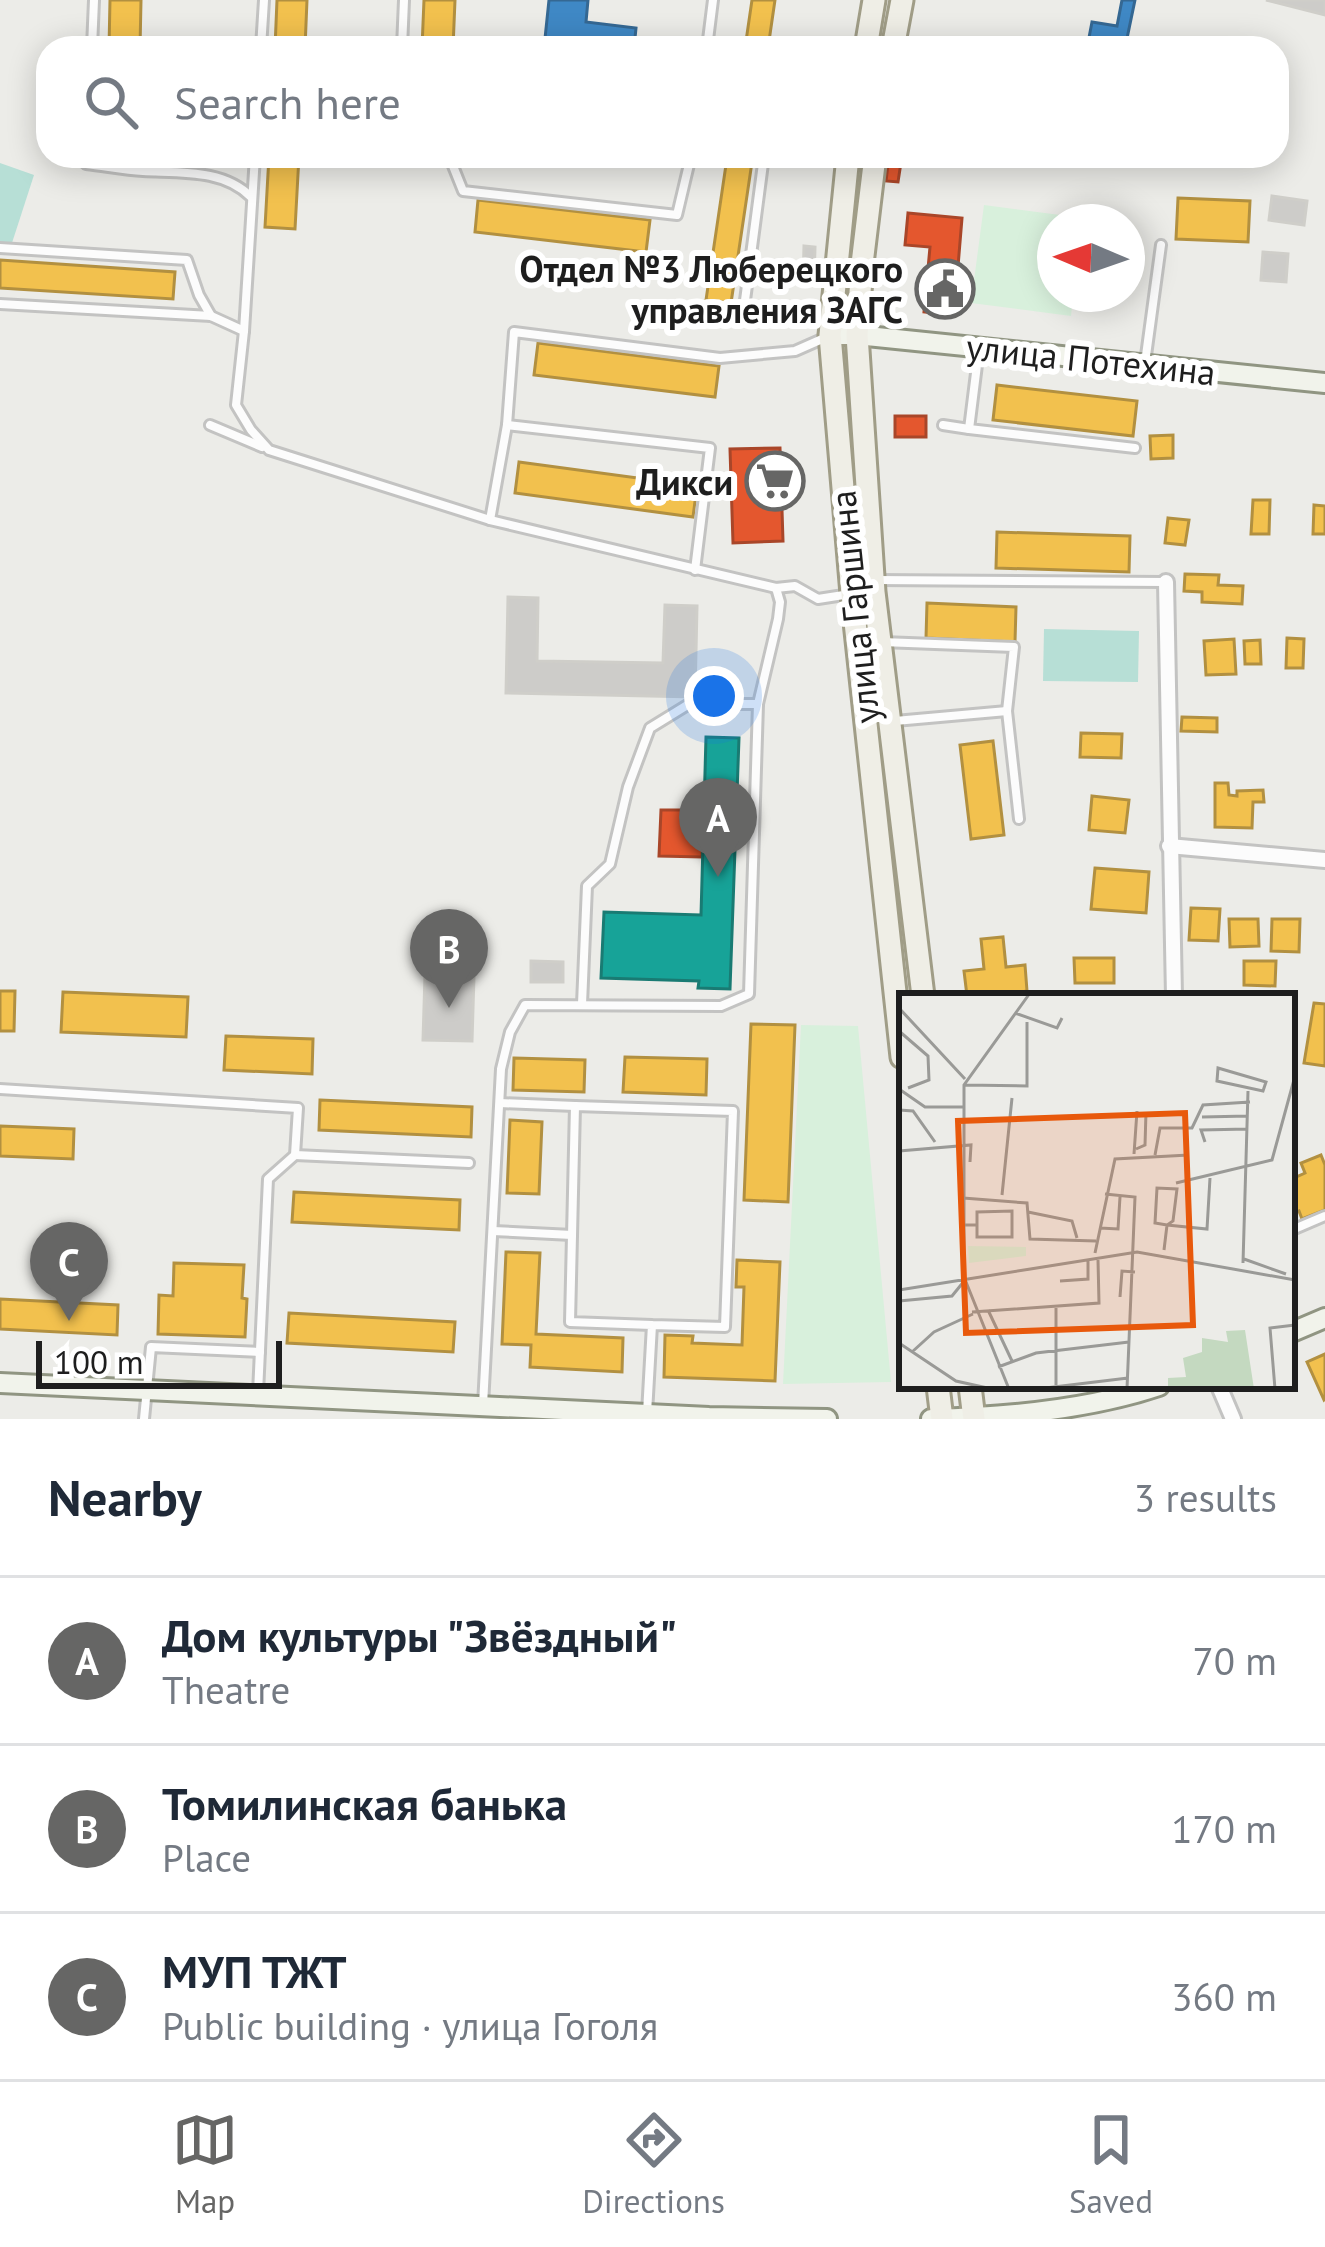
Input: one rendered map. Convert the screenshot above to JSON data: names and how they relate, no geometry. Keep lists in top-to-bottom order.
{
  "streets": {
    "main road": ["улица Гаршина"],
    "street": ["улица Потехина"]
  },
  "crossings": [
    ["улица Потехина", "улица Гаршина"]
  ],
  "places": {
    "public building": ["Отдел №3 Люберецкого управления ЗАГС"],
    "supermarket": ["Дикси"]
  },
  "scale_bar": "100 m",
  "north": "left",
  "page": {
    "search": "Search here",
    "pins": ["A", "B", "C"],
    "scale": "100 m",
    "heading": ["Nearby", "3 results"],
    "list": [
      {
        "mark": "A",
        "name": "Дом культуры \"Звёздный\"",
        "note": "Theatre",
        "value": "70 m"
      },
      {
        "mark": "B",
        "name": "Томилинская банька",
        "note": "Place",
        "value": "170 m"
      },
      {
        "mark": "C",
        "name": "МУП ТЖТ",
        "note": "Public building · улица Гоголя",
        "value": "360 m"
      }
    ],
    "nav": ["Map", "Directions", "Saved"]
  }
}
